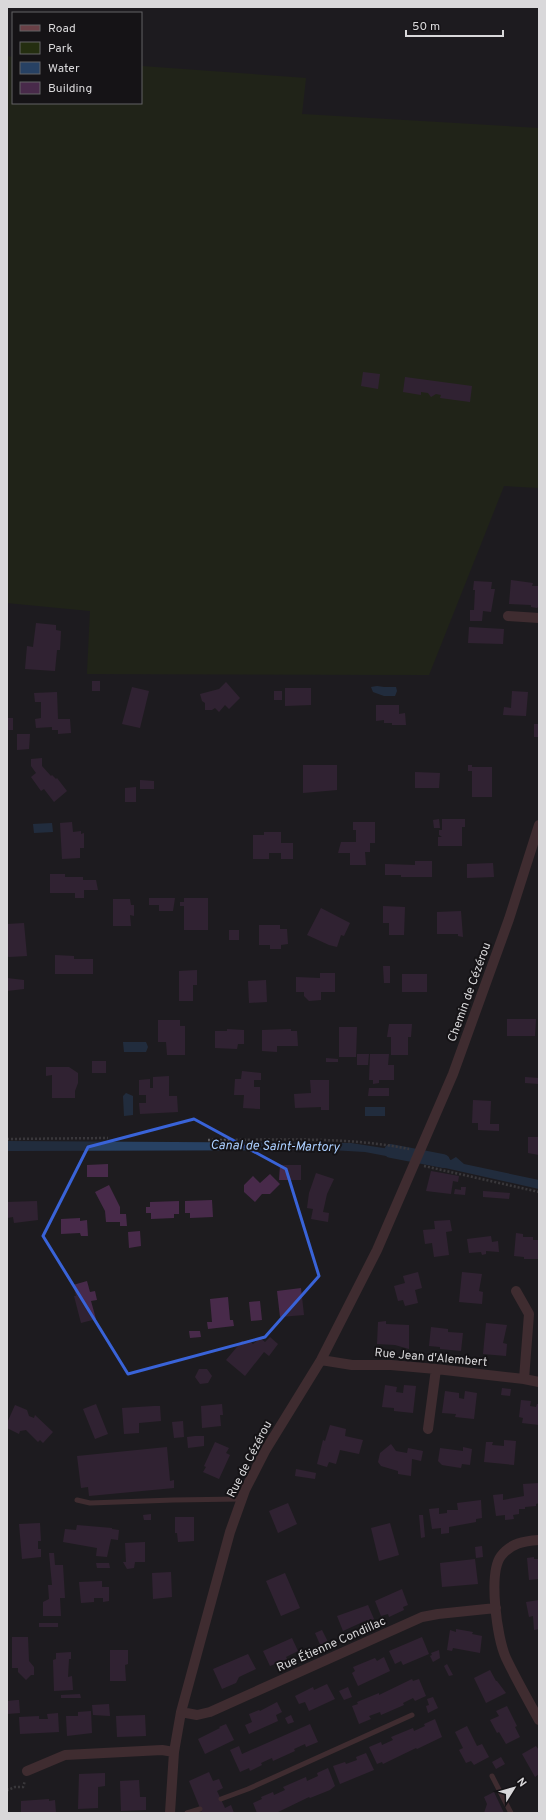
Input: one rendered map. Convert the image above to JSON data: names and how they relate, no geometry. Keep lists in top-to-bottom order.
{
  "streets": {
    "street": [
      "Chemin de Cézérou",
      "Rue Jean d'Alembert",
      "Rue de Cézérou",
      "Rue Étienne Condillac"
    ]
  },
  "crossings": [
    ["Chemin de Cézérou", "Rue de Cézérou"],
    ["Rue Jean d'Alembert", "Rue de Cézérou"],
    ["Rue de Cézérou", "Rue Étienne Condillac"]
  ],
  "water": ["Canal de Saint-Martory"],
  "legend": [
    "Road",
    "Park",
    "Water",
    "Building"
  ],
  "scale_bar": "50 m",
  "north": "top right"
}
